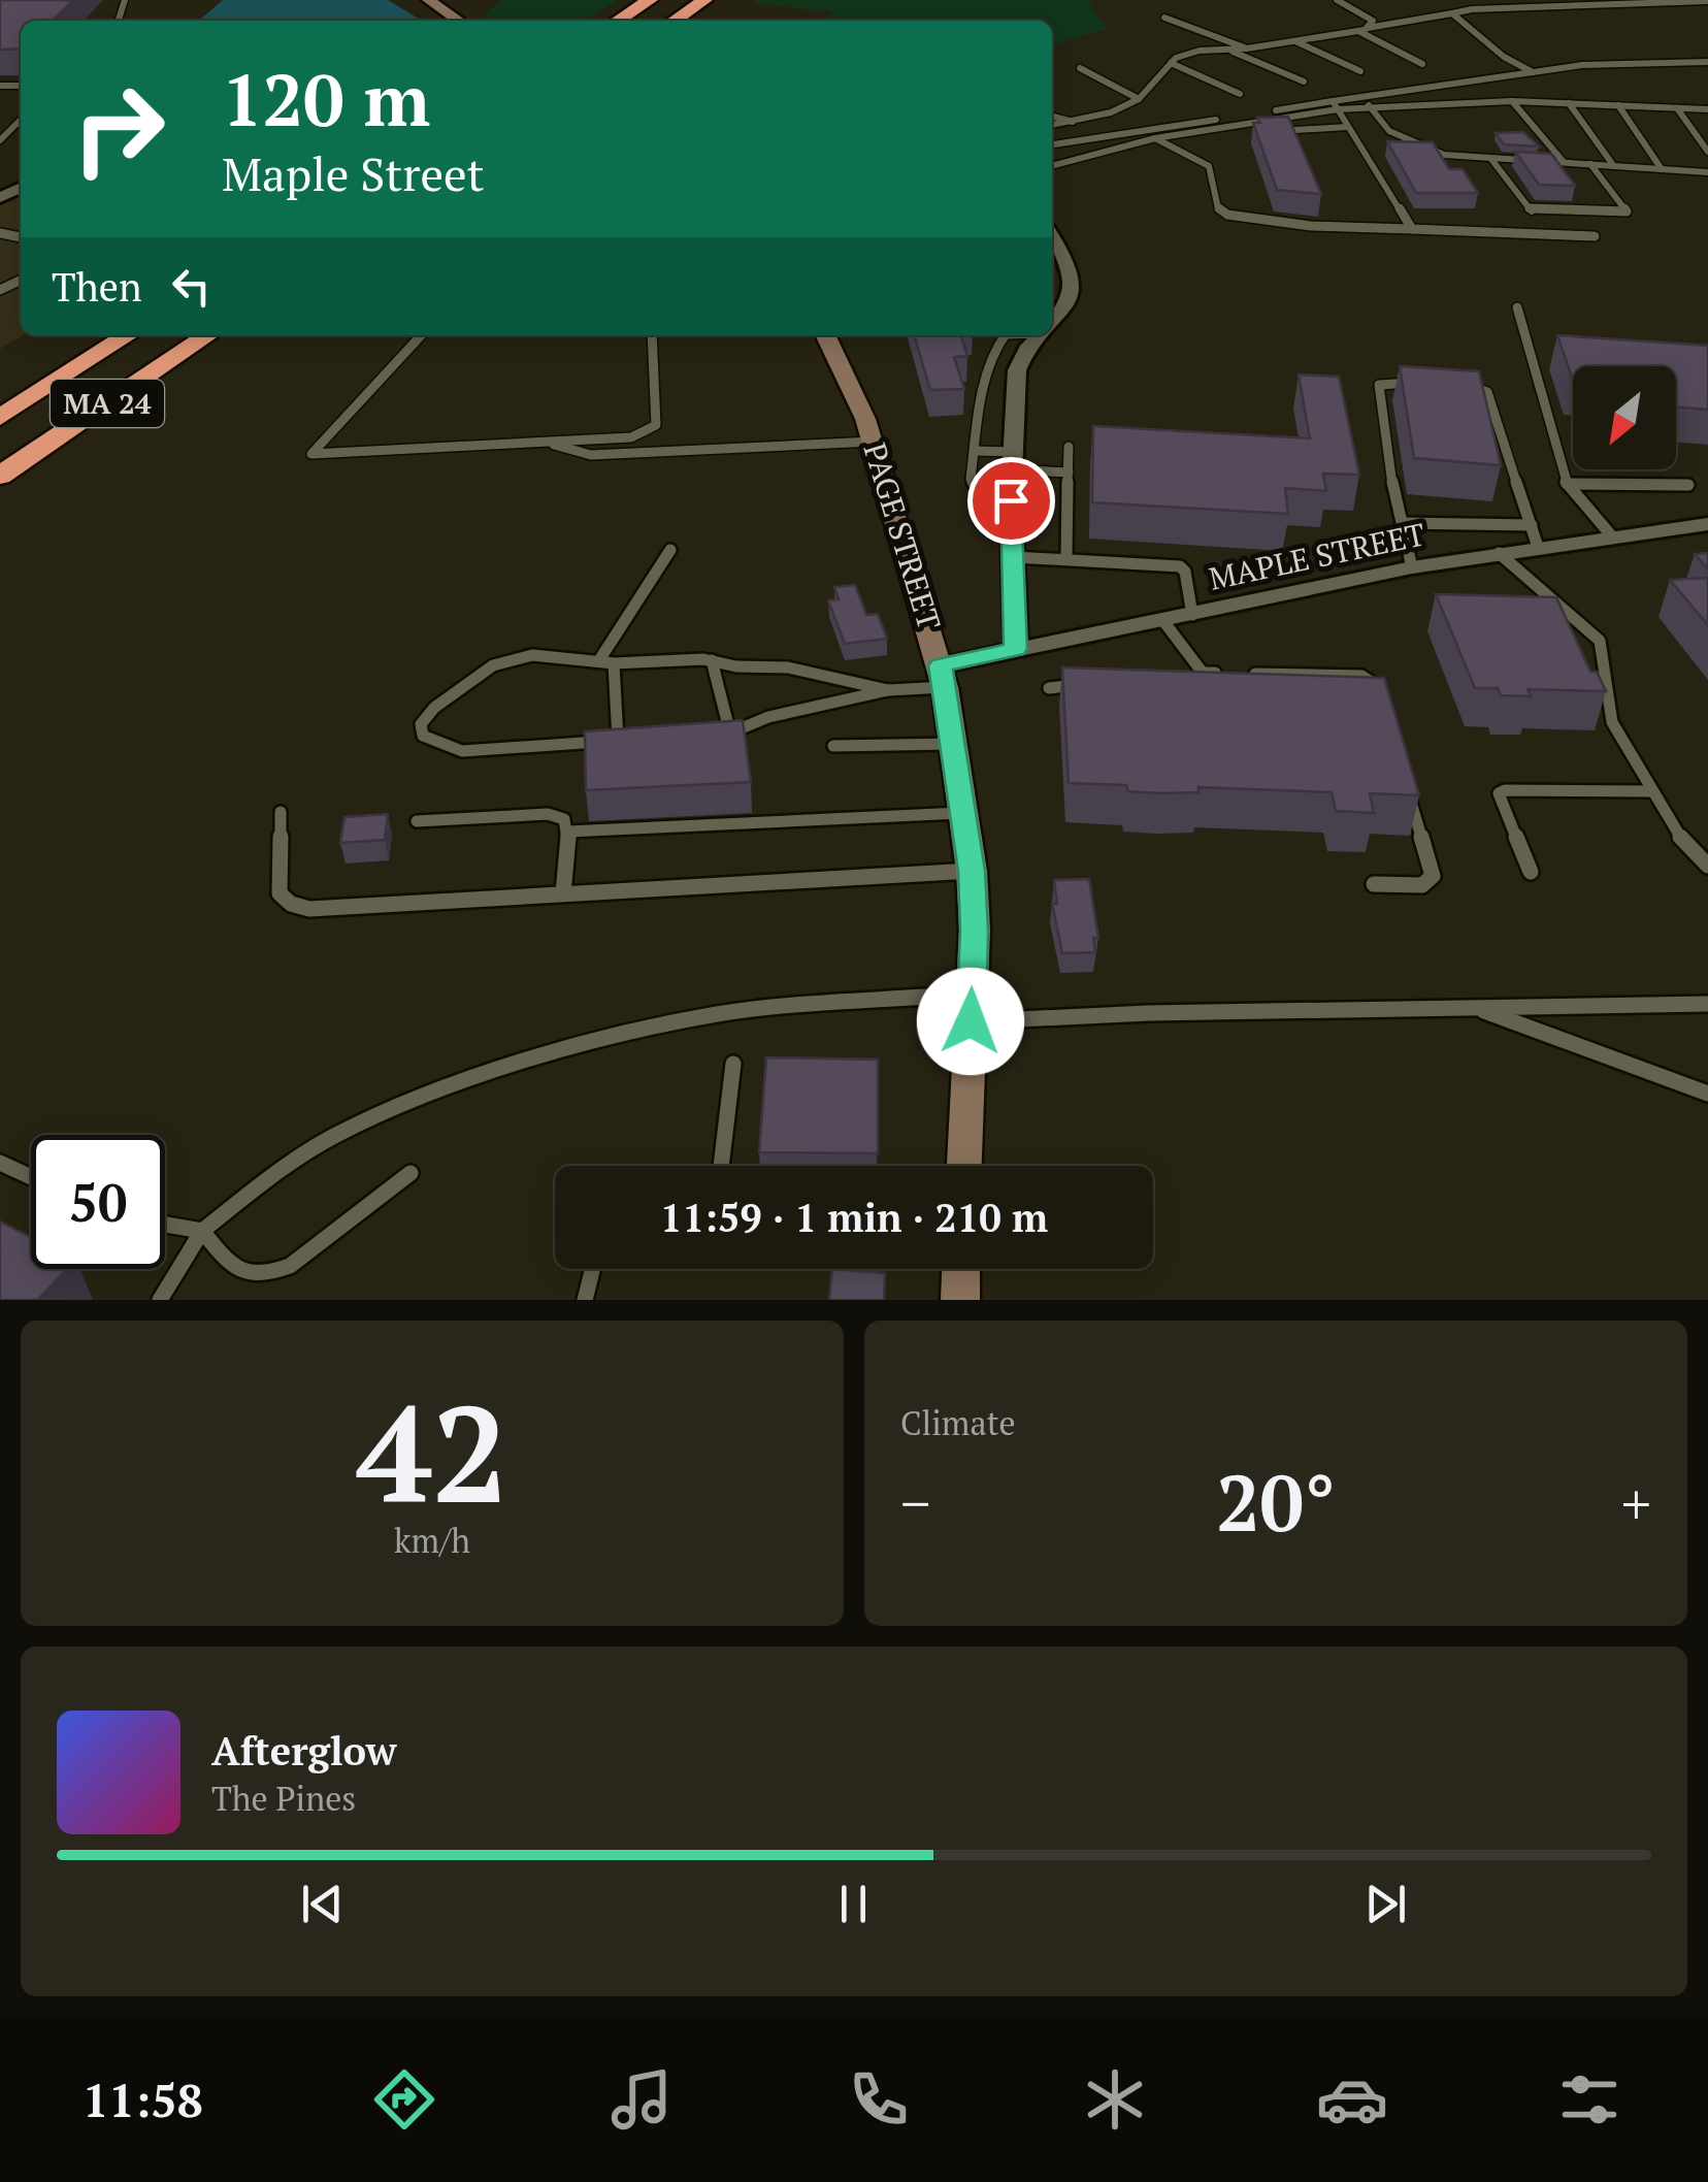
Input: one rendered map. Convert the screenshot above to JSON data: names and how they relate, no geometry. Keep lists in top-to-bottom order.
{
  "streets": {
    "highway": ["MA 24"],
    "main road": ["PAGE STREET"],
    "street": ["MAPLE STREET"]
  },
  "crossings": [
    ["PAGE STREET", "MAPLE STREET"]
  ],
  "north": "bottom left",
  "page": {
    "turn": ["120 m", "Maple Street"],
    "then": "Then",
    "limit": "50",
    "trip": "11:59 · 1 min · 210 m",
    "tile": [
      ["42", "km/h"],
      "Climate"
    ],
    "heat": ["−", "20°", "+"],
    "song": ["Afterglow", "The Pines"],
    "tabs": "11:58"
  }
}
